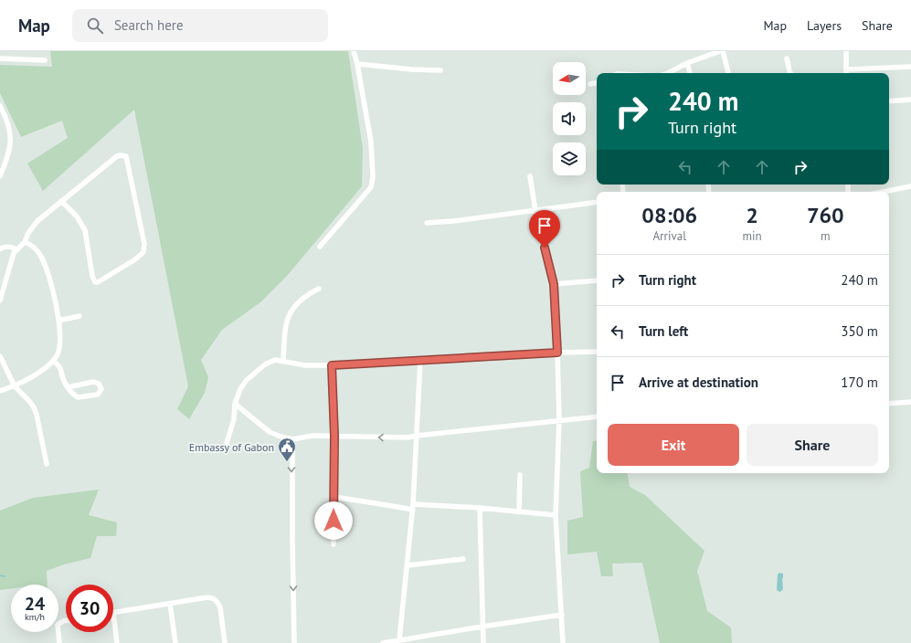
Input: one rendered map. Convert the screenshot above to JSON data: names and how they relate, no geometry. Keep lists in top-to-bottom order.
{
  "places": {
    "public building": ["Embassy of Gabon"]
  },
  "north": "left",
  "page": {
    "header": "Map",
    "search": "Search here",
    "nav": ["Map", "Layers", "Share"],
    "turn": ["240 m", "Turn right"],
    "eta": [
      "08:06",
      "Arrival",
      "2",
      "min",
      "760",
      "m"
    ],
    "list": [
      {
        "name": "Turn right",
        "value": "240 m"
      },
      {
        "name": "Turn left",
        "value": "350 m"
      },
      {
        "name": "Arrive at destination",
        "value": "170 m"
      }
    ],
    "buttons": ["Exit", "Share"],
    "speed": "24 km/h",
    "limit": "30"
  }
}
